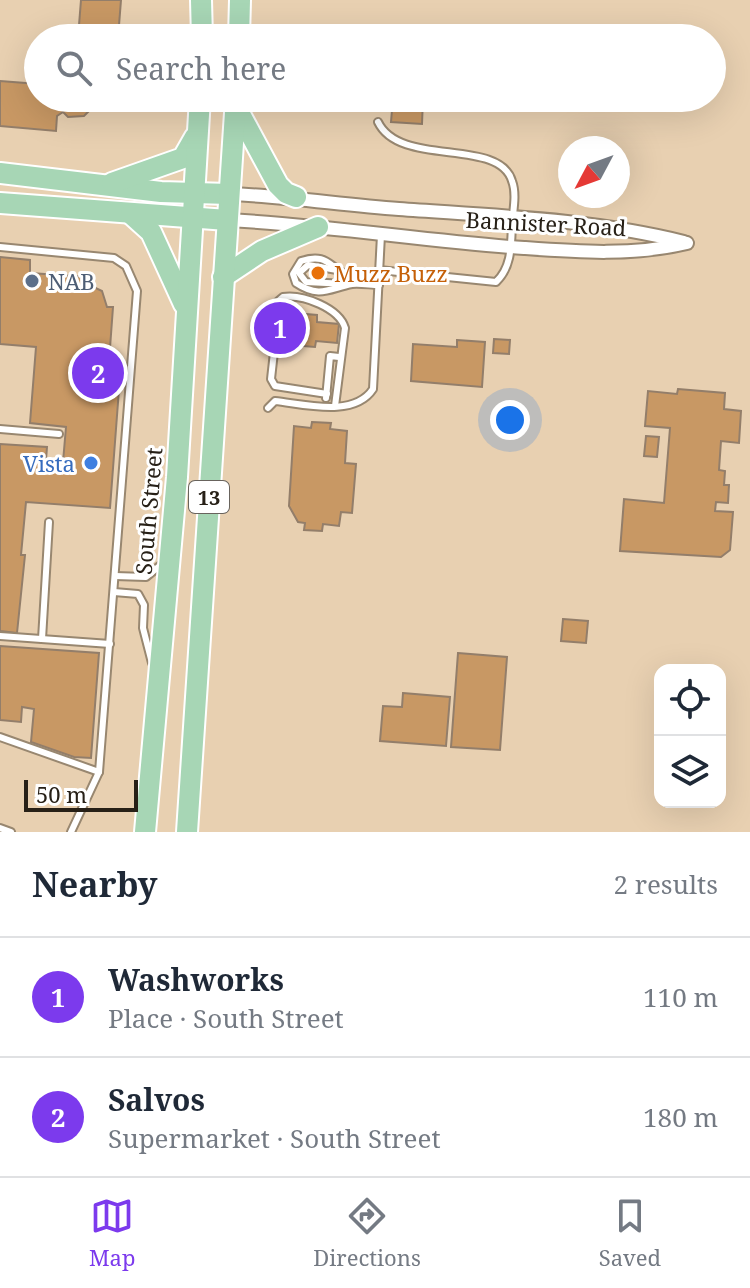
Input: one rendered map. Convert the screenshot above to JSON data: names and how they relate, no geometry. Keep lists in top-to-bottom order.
{
  "streets": {
    "main road": ["Bannister Road", "13", "South Street"]
  },
  "crossings": [
    ["Bannister Road", "13"],
    ["Bannister Road", "South Street"],
    ["13", "South Street"]
  ],
  "places": ["Muzz Buzz", "NAB", "Vista"],
  "scale_bar": "50 m",
  "north": "bottom left",
  "page": {
    "search": "Search here",
    "pins": ["1", "2"],
    "scale": "50 m",
    "heading": ["Nearby", "2 results"],
    "list": [
      {
        "mark": "1",
        "name": "Washworks",
        "note": "Place · South Street",
        "value": "110 m"
      },
      {
        "mark": "2",
        "name": "Salvos",
        "note": "Supermarket · South Street",
        "value": "180 m"
      }
    ],
    "nav": ["Map", "Directions", "Saved"]
  }
}
